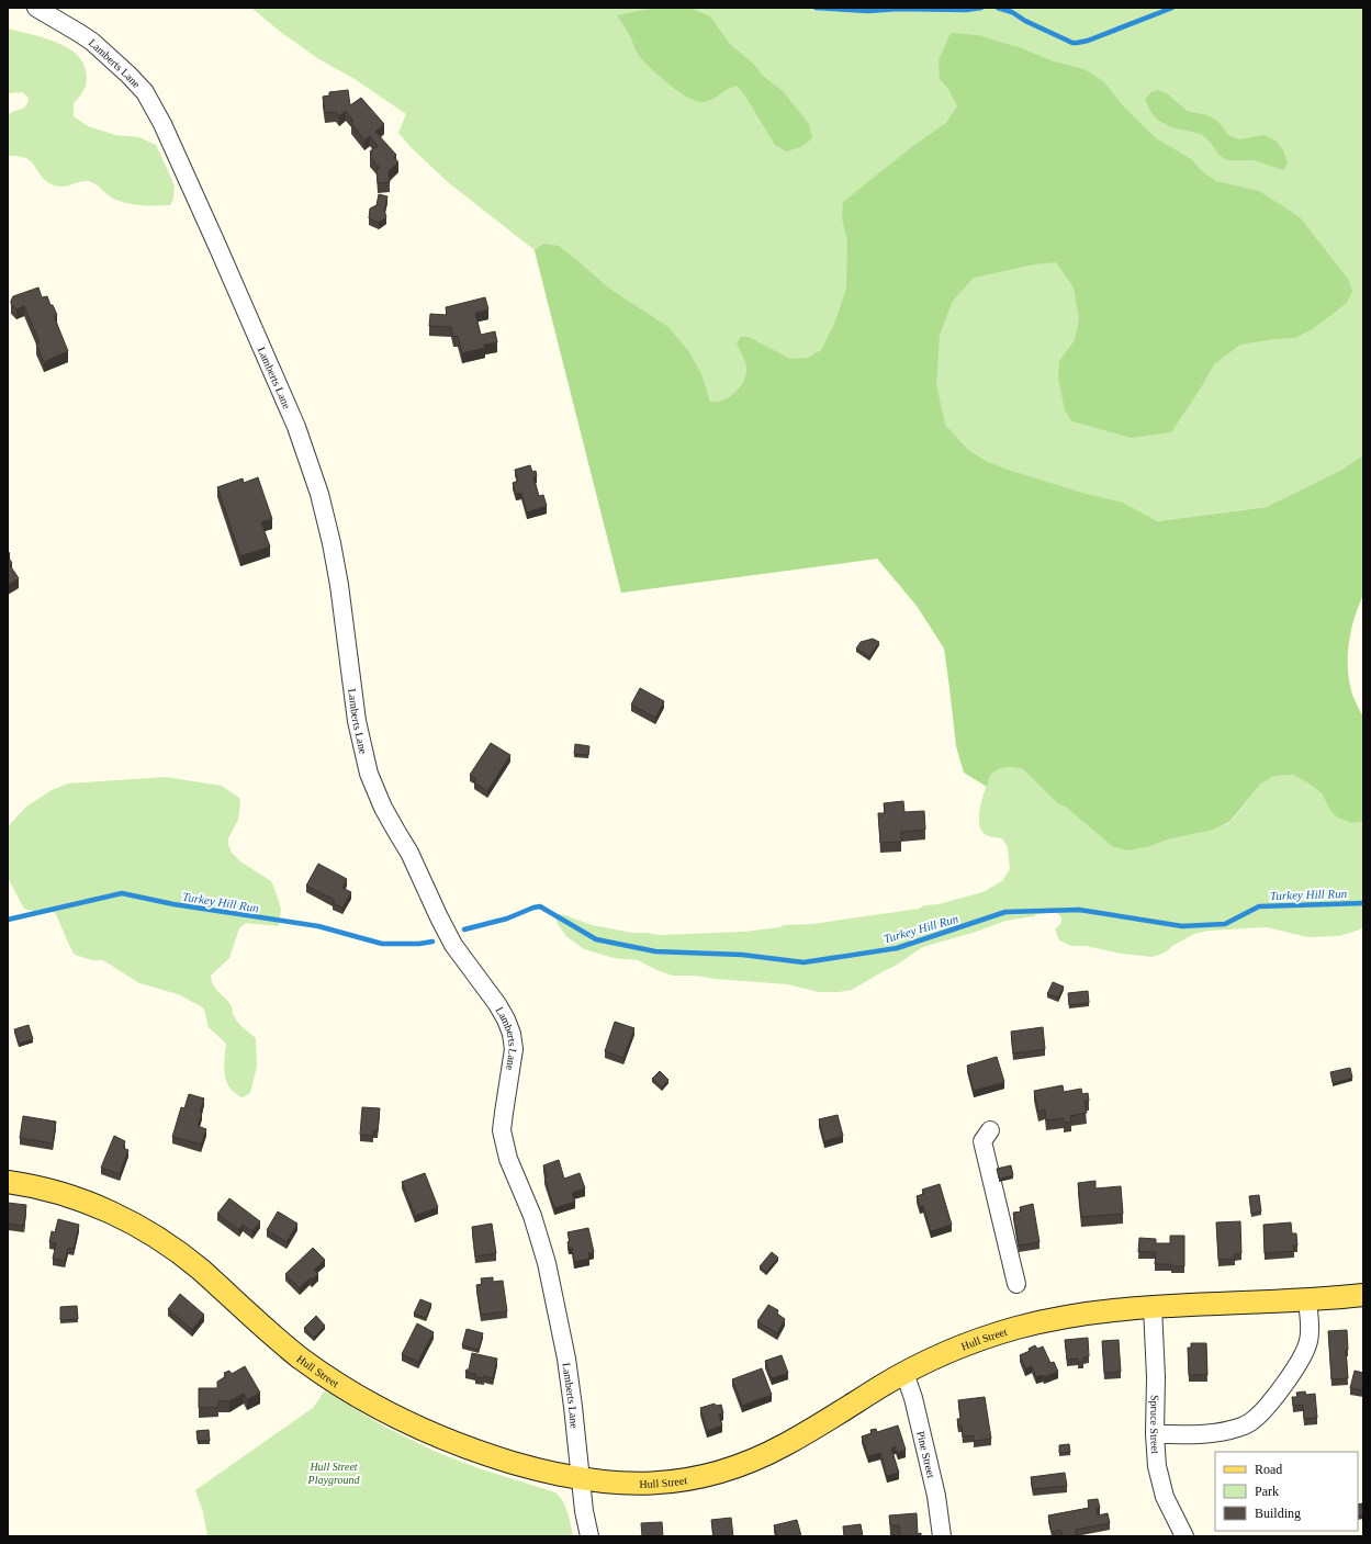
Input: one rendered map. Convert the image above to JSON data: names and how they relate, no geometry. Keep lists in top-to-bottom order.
{
  "streets": {
    "main road": ["Hull Street"],
    "street": ["Lamberts Lane", "Spruce Street", "Pine Street"]
  },
  "crossings": [
    ["Lamberts Lane", "Hull Street"],
    ["Hull Street", "Spruce Street"],
    ["Hull Street", "Pine Street"]
  ],
  "water": ["Turkey Hill Run"],
  "parks": ["Hull Street Playground"],
  "legend": ["Road", "Park", "Building"]
}
